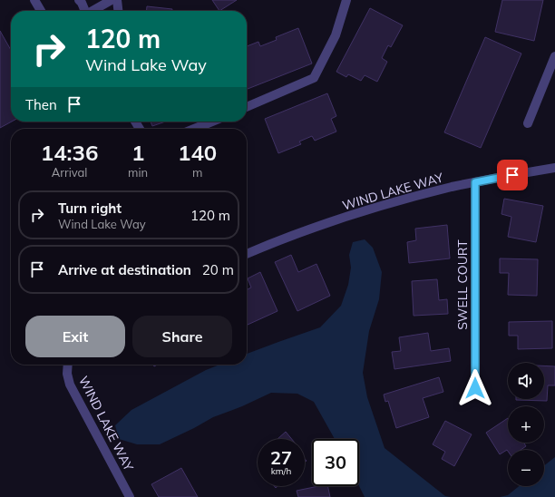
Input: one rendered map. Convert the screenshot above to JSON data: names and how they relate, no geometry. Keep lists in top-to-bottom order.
{
  "streets": {
    "street": ["WIND LAKE WAY", "SWELL COURT"]
  },
  "crossings": [
    ["WIND LAKE WAY", "SWELL COURT"]
  ],
  "page": {
    "turn": ["120 m", "Wind Lake Way"],
    "then": "Then",
    "eta": [
      "14:36",
      "Arrival",
      "1",
      "min",
      "140",
      "m"
    ],
    "list": [
      {
        "name": "Turn right",
        "note": "Wind Lake Way",
        "value": "120 m"
      },
      {
        "name": "Arrive at destination",
        "value": "20 m"
      }
    ],
    "buttons": ["Exit", "Share"],
    "map_buttons": ["+", "−"],
    "speed": "27 km/h",
    "limit": "30"
  }
}
